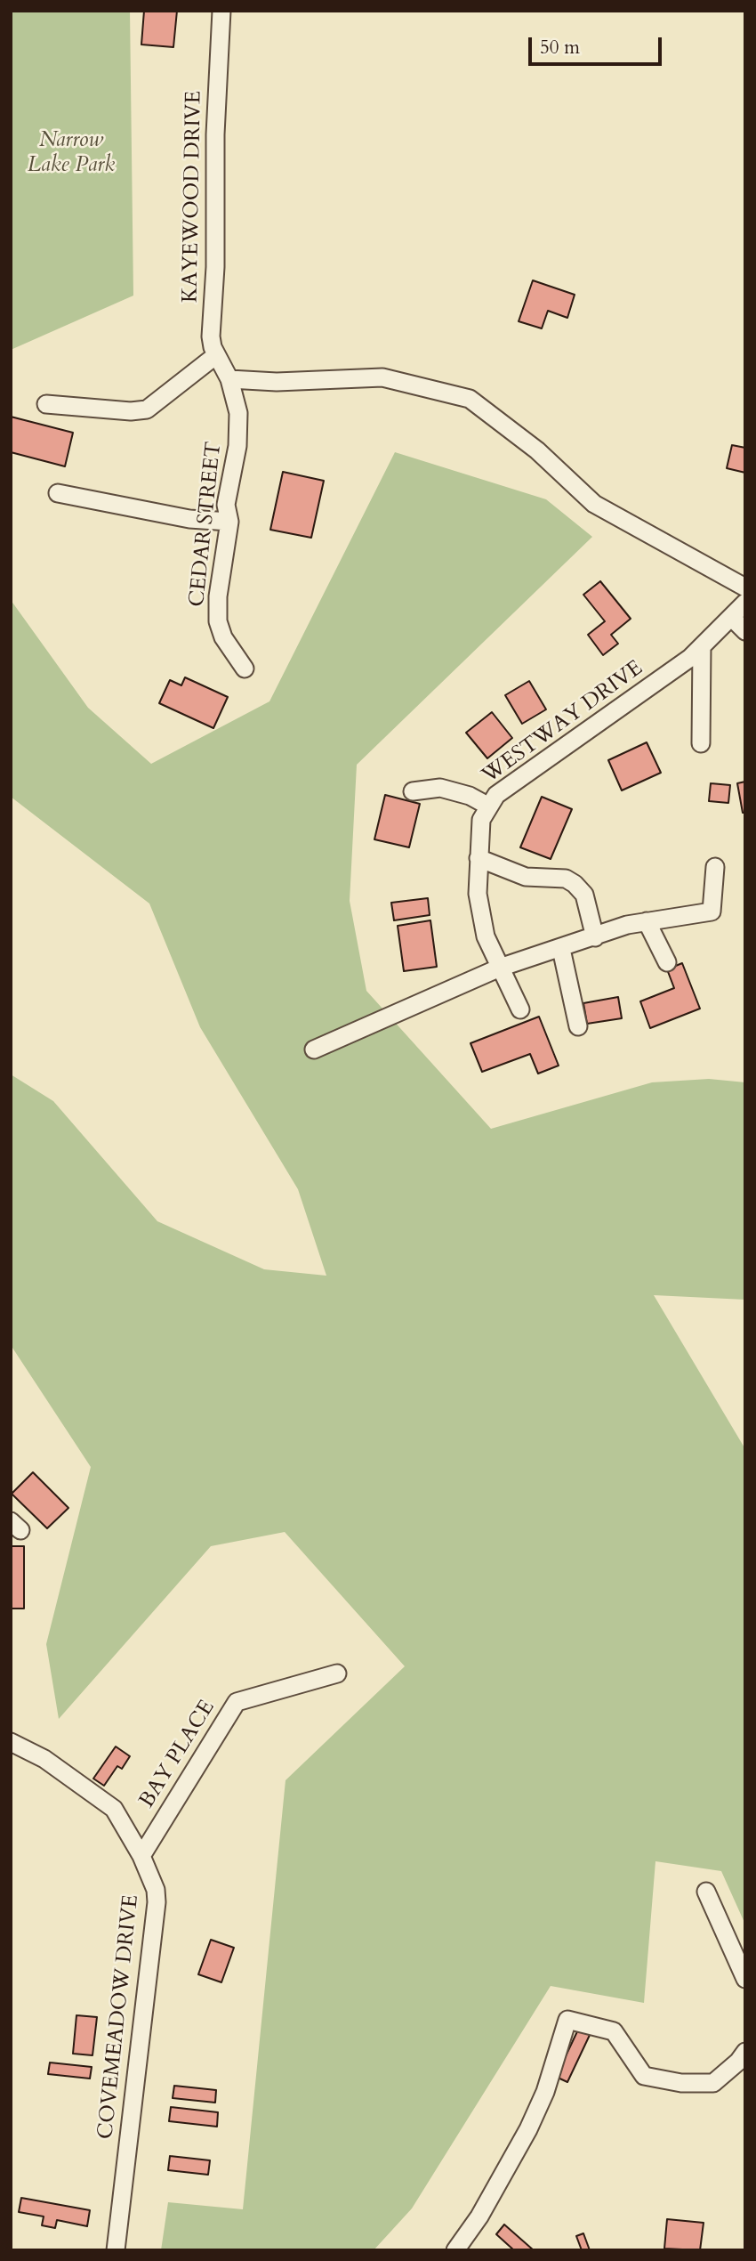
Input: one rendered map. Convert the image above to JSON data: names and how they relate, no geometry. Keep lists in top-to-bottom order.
{
  "streets": {
    "street": [
      "KAYEWOOD DRIVE",
      "CEDAR STREET",
      "WESTWAY DRIVE",
      "BAY PLACE",
      "COVEMEADOW DRIVE"
    ]
  },
  "crossings": [
    ["KAYEWOOD DRIVE", "CEDAR STREET"],
    ["BAY PLACE", "COVEMEADOW DRIVE"]
  ],
  "parks": ["Narrow Lake Park"],
  "scale_bar": "50 m"
}
